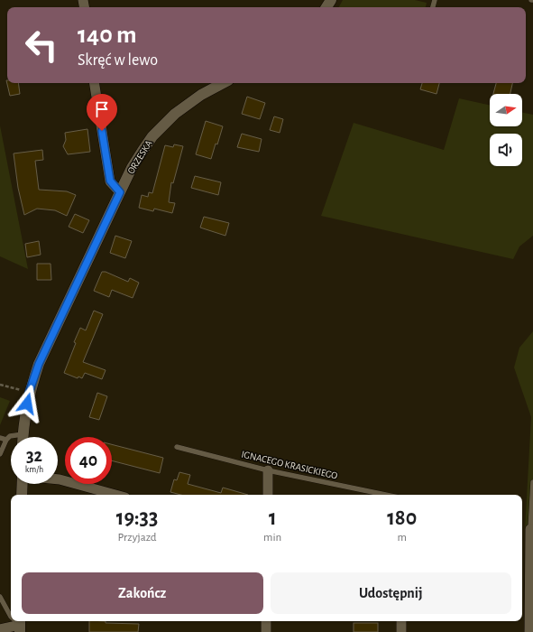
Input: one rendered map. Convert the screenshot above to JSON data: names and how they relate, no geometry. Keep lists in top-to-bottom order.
{
  "streets": {
    "street": ["ORZESKA"],
    "lane": ["IGNACEGO KRASICKIEGO"]
  },
  "north": "right",
  "page": {
    "turn": ["140 m", "Skręć w lewo"],
    "speed": "32 km/h",
    "limit": "40",
    "eta": [
      "19:33",
      "Przyjazd",
      "1",
      "min",
      "180",
      "m"
    ],
    "buttons": ["Zakończ", "Udostępnij"]
  }
}
